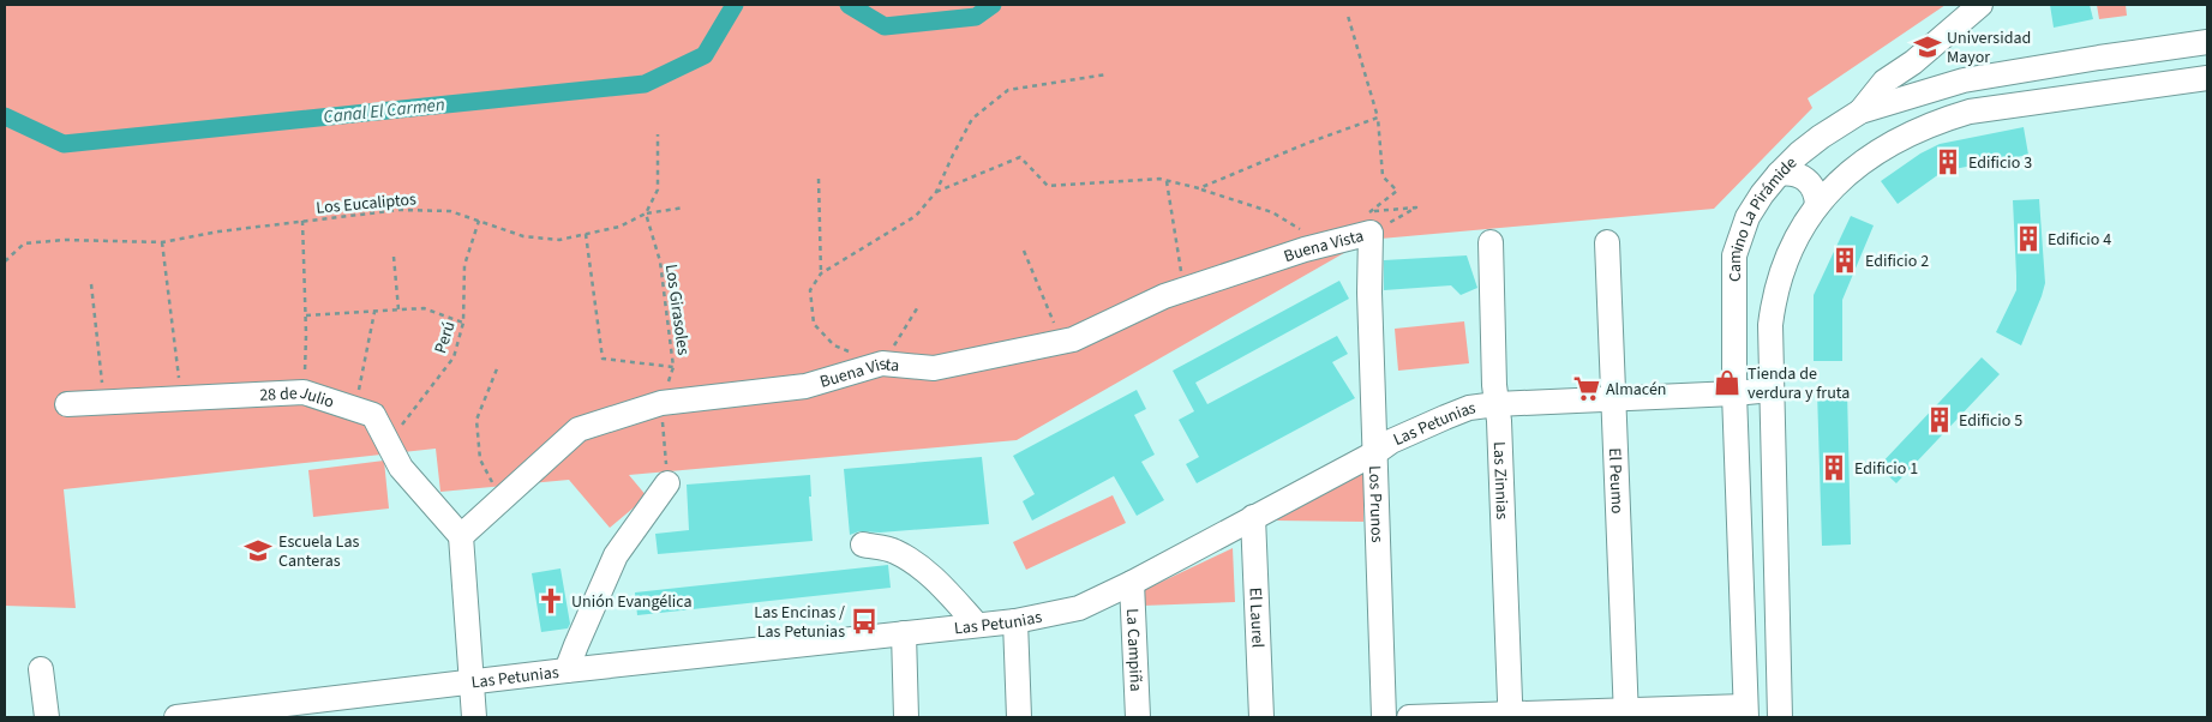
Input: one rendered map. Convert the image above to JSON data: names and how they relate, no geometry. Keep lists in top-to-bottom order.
{
  "streets": {
    "street": [
      "Camino La Pirámide",
      "Buena Vista",
      "28 de Julio",
      "Las Petunias",
      "Las Zinnias",
      "El Peumo",
      "Los Prunos",
      "El Laurel",
      "La Campiña"
    ],
    "path": ["Los Eucaliptos", "Los Girasoles", "Perú"]
  },
  "crossings": [
    ["Los Eucaliptos", "Los Girasoles"],
    ["Los Eucaliptos", "Perú"],
    ["Camino La Pirámide", "Las Petunias"],
    ["Buena Vista", "Los Girasoles"],
    ["Buena Vista", "28 de Julio"],
    ["Buena Vista", "Los Prunos"],
    ["Perú", "28 de Julio"],
    ["Las Petunias", "Las Zinnias"],
    ["Las Petunias", "El Peumo"],
    ["Las Petunias", "Los Prunos"],
    ["Las Petunias", "El Laurel"],
    ["Las Petunias", "La Campiña"]
  ],
  "water": ["Canal El Carmen"],
  "places": {
    "school or university": ["Universidad Mayor", "Escuela Las Canteras"],
    "building": [
      "Edificio 3",
      "Edificio 4",
      "Edificio 2",
      "Edificio 5",
      "Edificio 1"
    ],
    "shop": ["Tienda de verdura y fruta"],
    "supermarket": ["Almacén"],
    "church": ["Unión Evangélica"],
    "bus stop": ["Las Encinas / Las Petunias"]
  }
}
